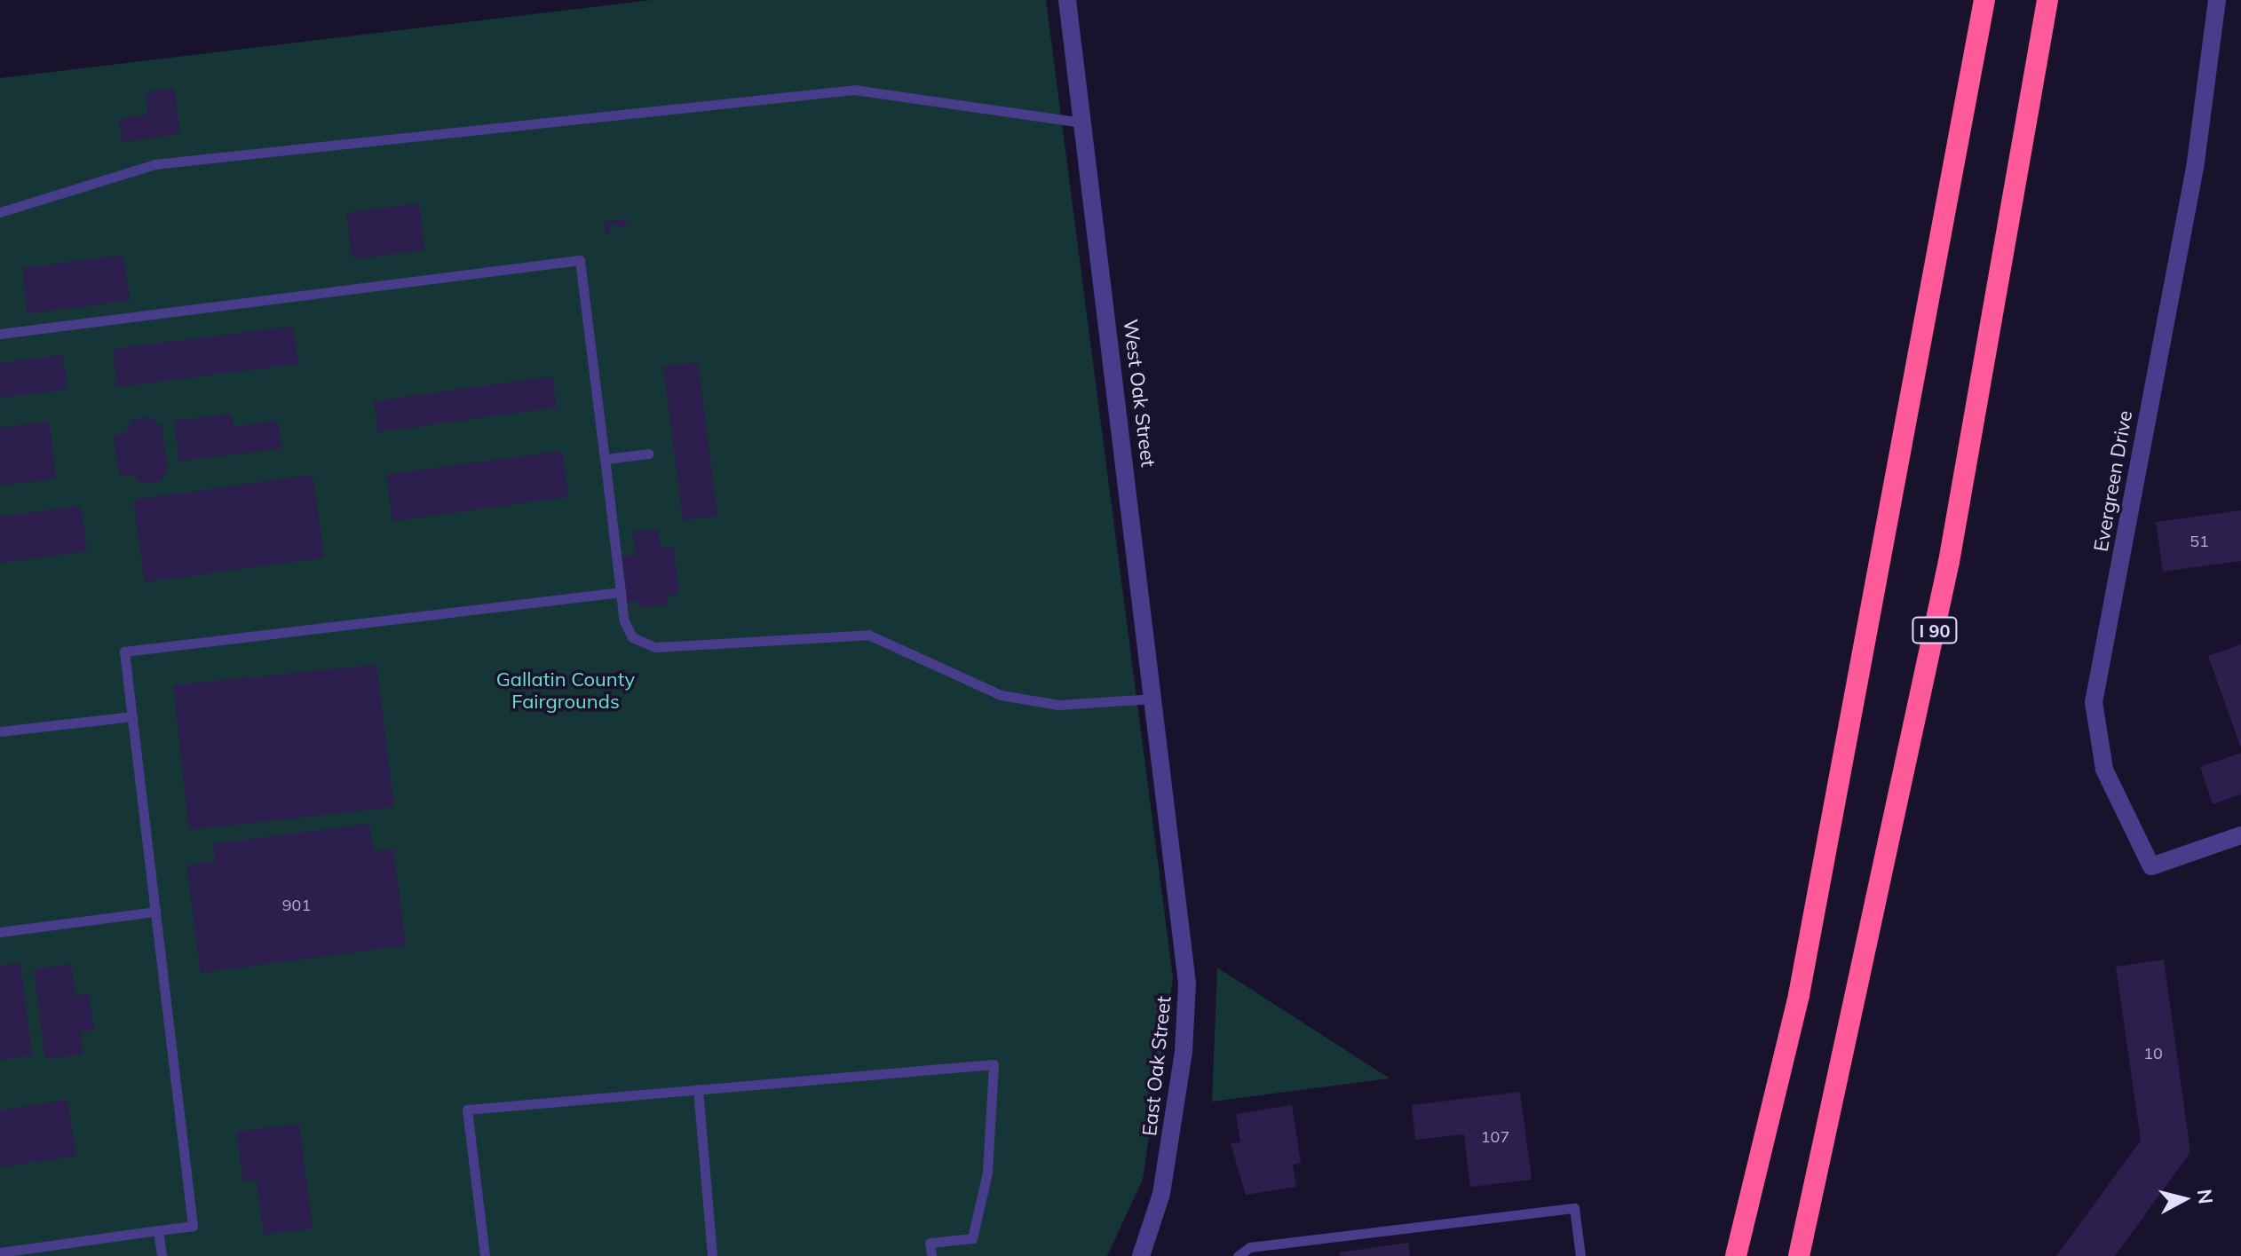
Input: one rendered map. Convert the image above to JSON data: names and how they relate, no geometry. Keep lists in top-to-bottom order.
{
  "streets": {
    "highway": ["I 90"],
    "street": ["West Oak Street", "Evergreen Drive", "East Oak Street"]
  },
  "crossings": [
    ["West Oak Street", "East Oak Street"]
  ],
  "parks": ["Gallatin County Fairgrounds"],
  "house_numbers": [
    "51",
    "901",
    "10",
    "107"
  ],
  "north": "right"
}
